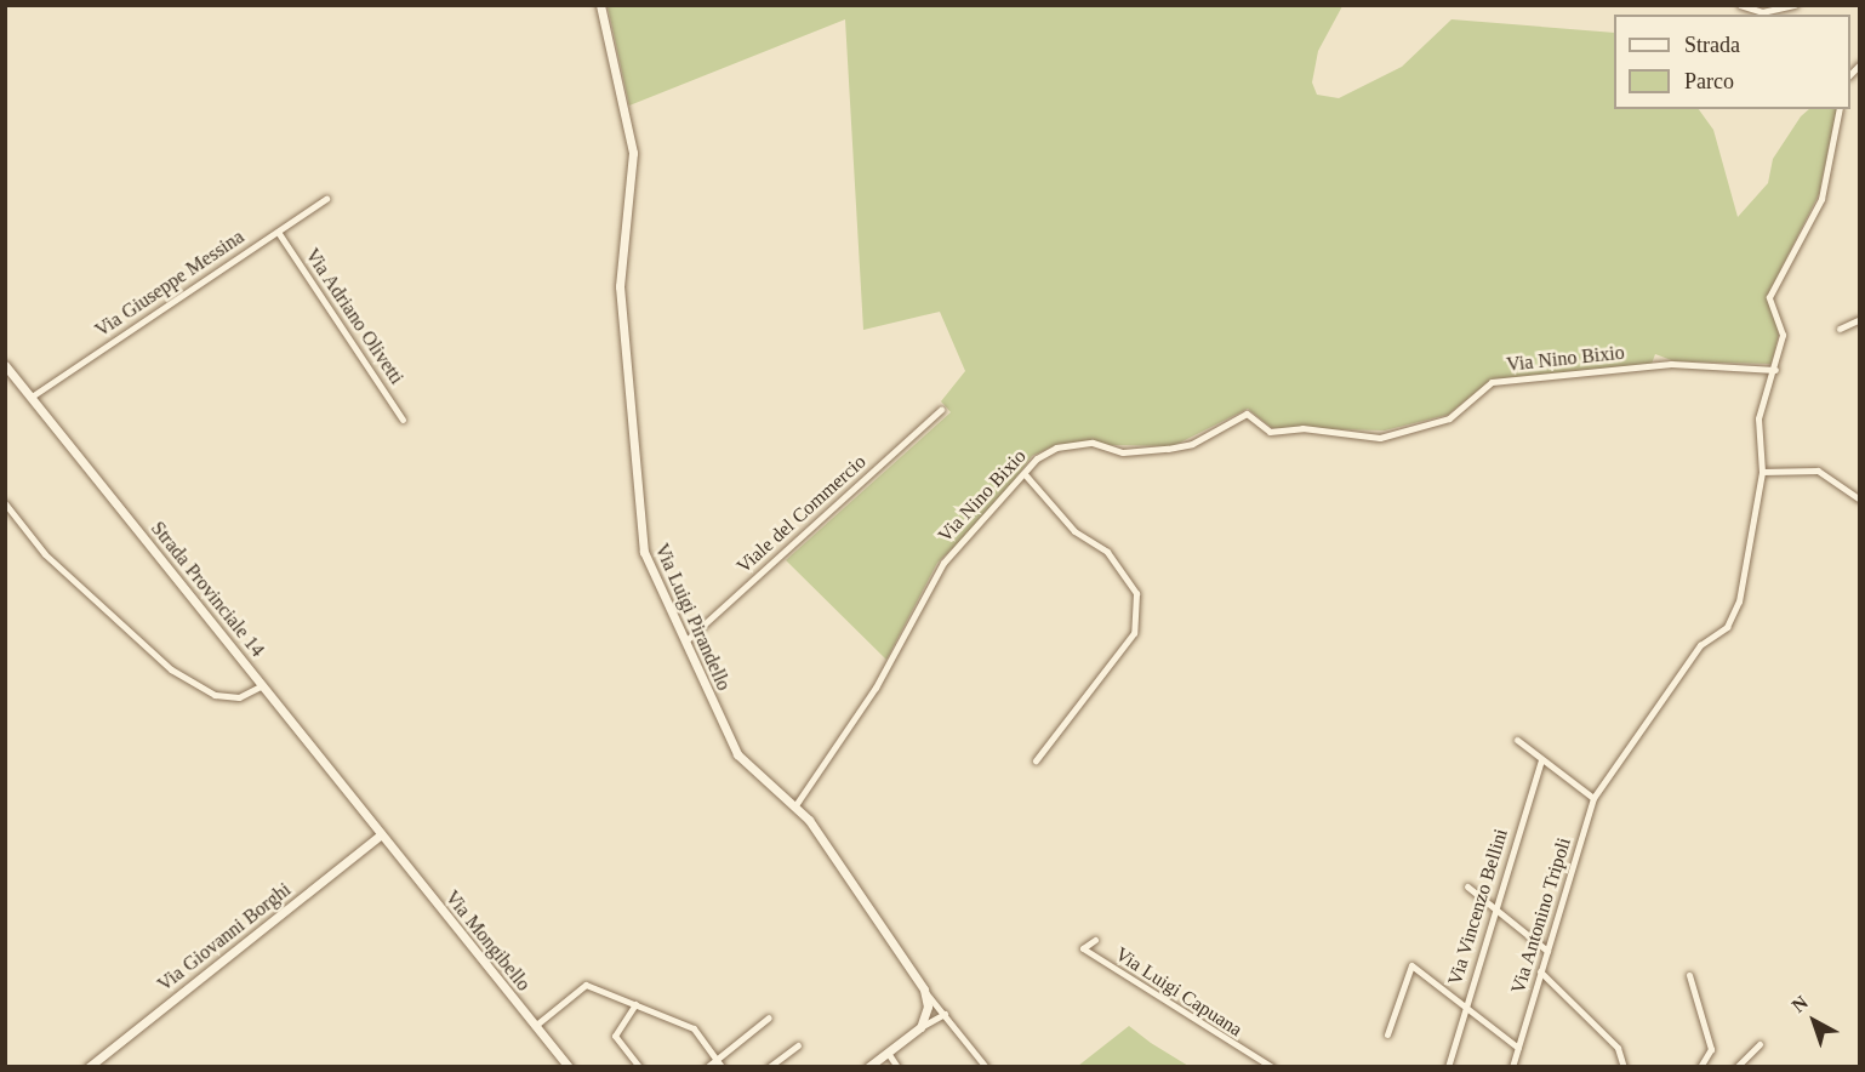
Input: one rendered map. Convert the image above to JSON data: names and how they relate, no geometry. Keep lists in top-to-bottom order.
{
  "streets": {
    "street": [
      "Via Giuseppe Messina",
      "Via Adriano Olivetti",
      "Via Nino Bixio",
      "Viale del Commercio",
      "Strada Provinciale 14",
      "Via Luigi Pirandello",
      "Via Vincenzo Bellini",
      "Via Antonino Tripoli",
      "Via Giovanni Borghi",
      "Via Mongibello",
      "Via Luigi Capuana"
    ]
  },
  "crossings": [
    ["Via Giuseppe Messina", "Via Adriano Olivetti"],
    ["Via Giuseppe Messina", "Strada Provinciale 14"],
    ["Via Nino Bixio", "Via Luigi Pirandello"],
    ["Via Nino Bixio", "Via Antonino Tripoli"],
    ["Viale del Commercio", "Via Luigi Pirandello"],
    ["Strada Provinciale 14", "Via Giovanni Borghi"],
    ["Strada Provinciale 14", "Via Mongibello"],
    ["Via Giovanni Borghi", "Via Mongibello"]
  ],
  "legend": ["Strada", "Parco"],
  "north": "top left"
}
